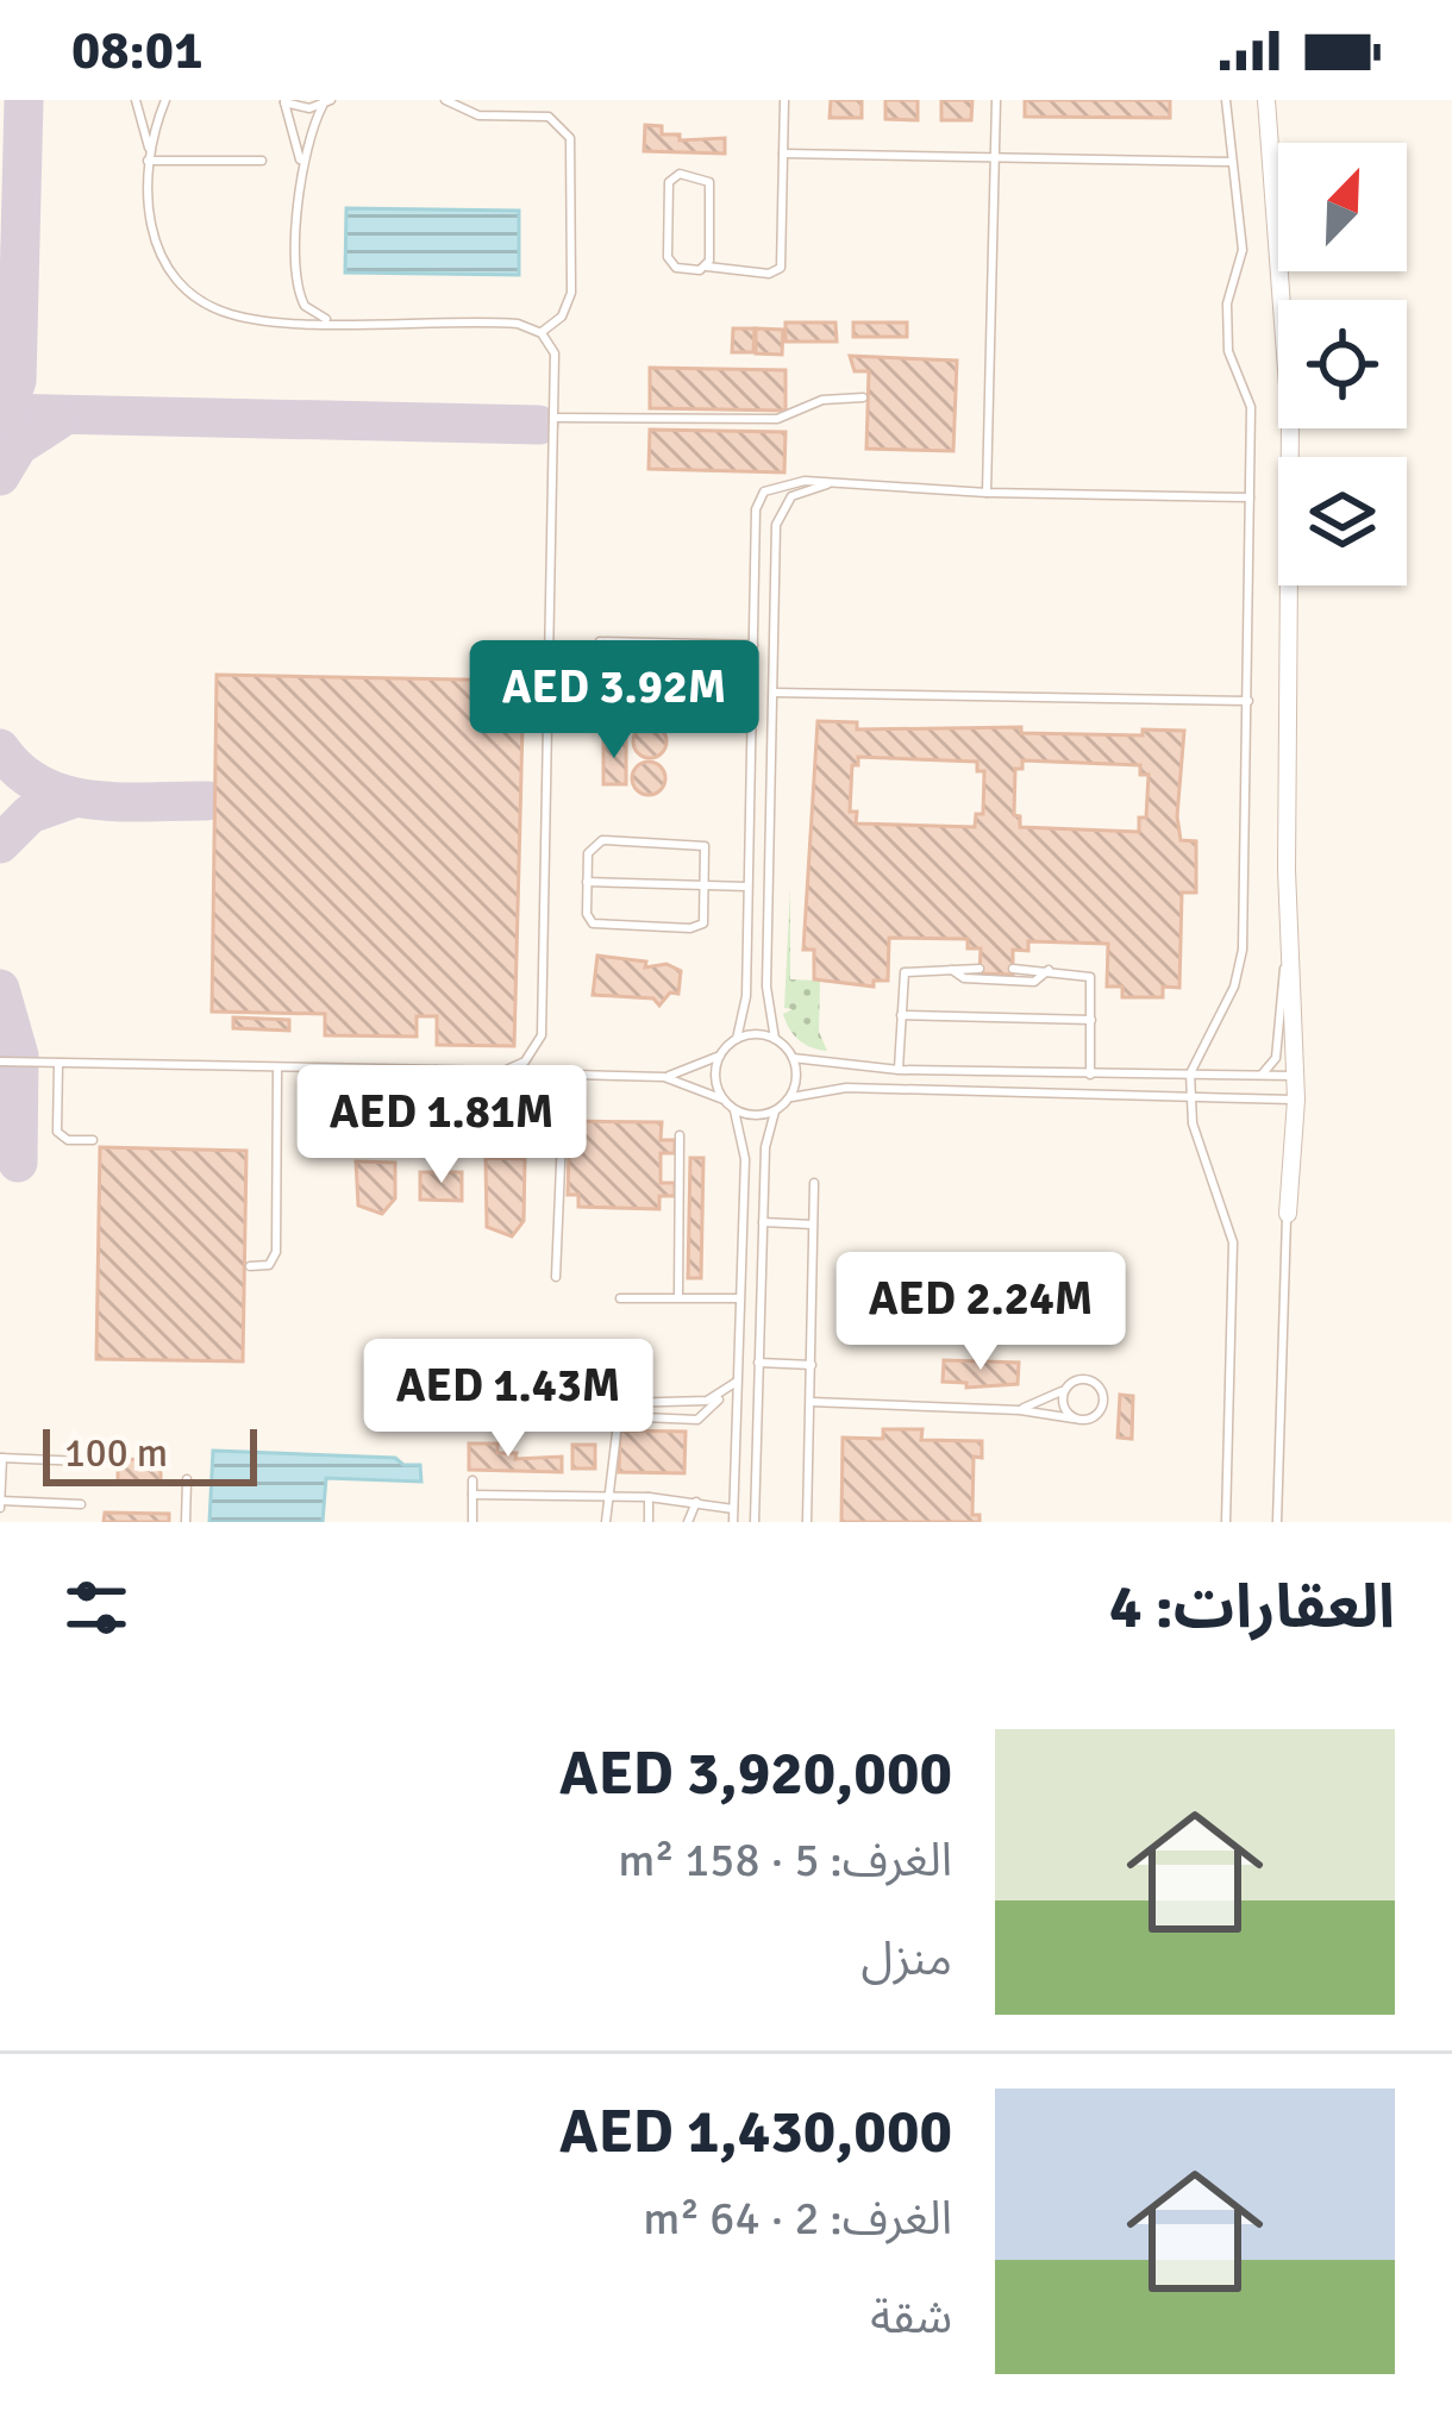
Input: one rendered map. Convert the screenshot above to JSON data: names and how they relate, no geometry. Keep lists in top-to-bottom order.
{
  "scale_bar": "100 m",
  "north": "top right",
  "page": {
    "status": "08:01",
    "price": [
      "AED 3.92M",
      "AED 1.81M",
      "AED 2.24M",
      "AED 1.43M"
    ],
    "scale": "100 m",
    "heading": "العقارات: 4",
    "list": [
      {
        "name": "AED 3,920,000",
        "note": "الغرف: 5 · 158 m² · منزل"
      },
      {
        "name": "AED 1,430,000",
        "note": "الغرف: 2 · 64 m² · شقة"
      }
    ]
  }
}
